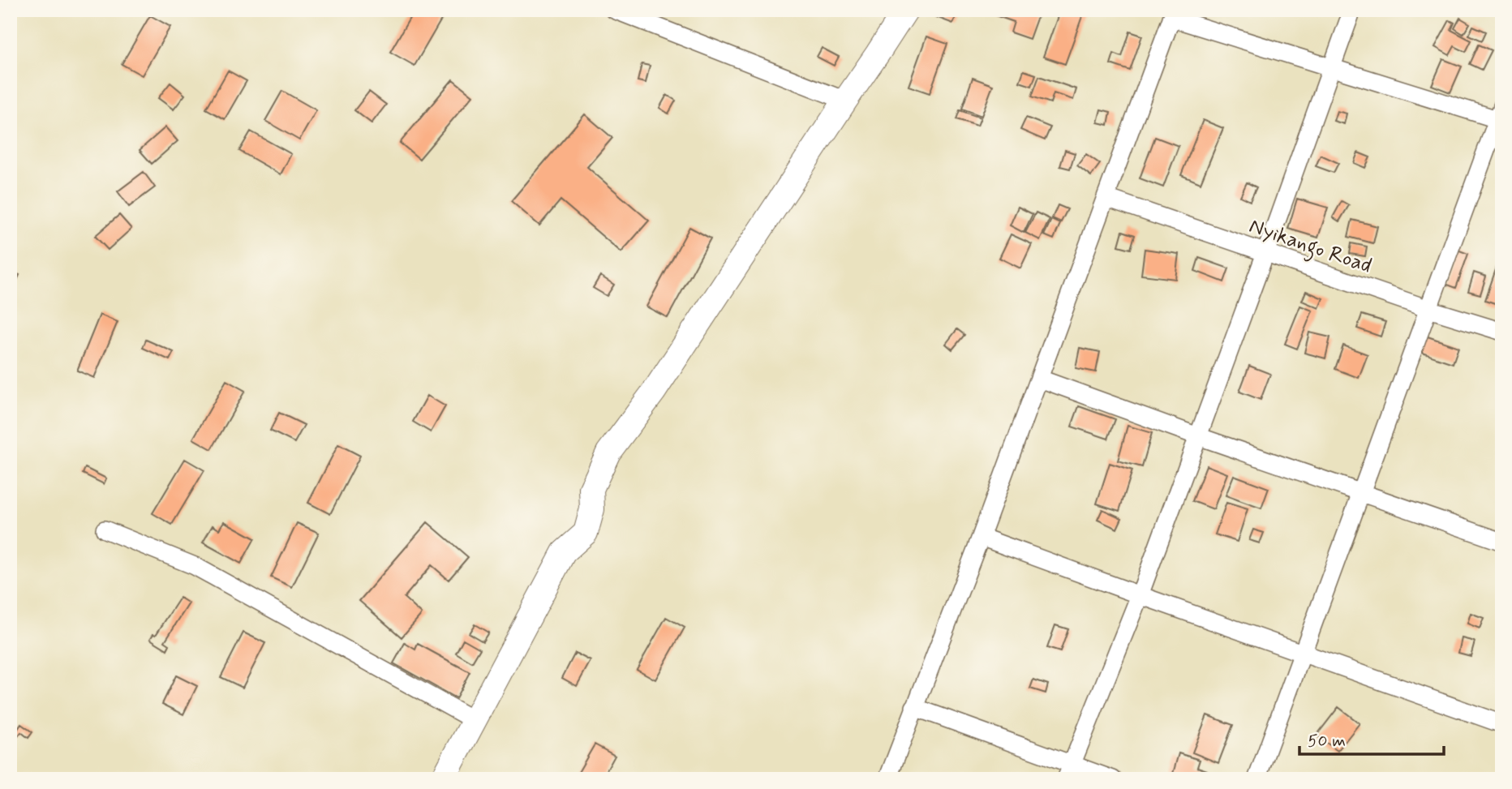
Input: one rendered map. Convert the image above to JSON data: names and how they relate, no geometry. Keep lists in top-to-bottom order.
{
  "streets": {
    "street": ["Nyikango Road"]
  },
  "scale_bar": "50 m"
}
